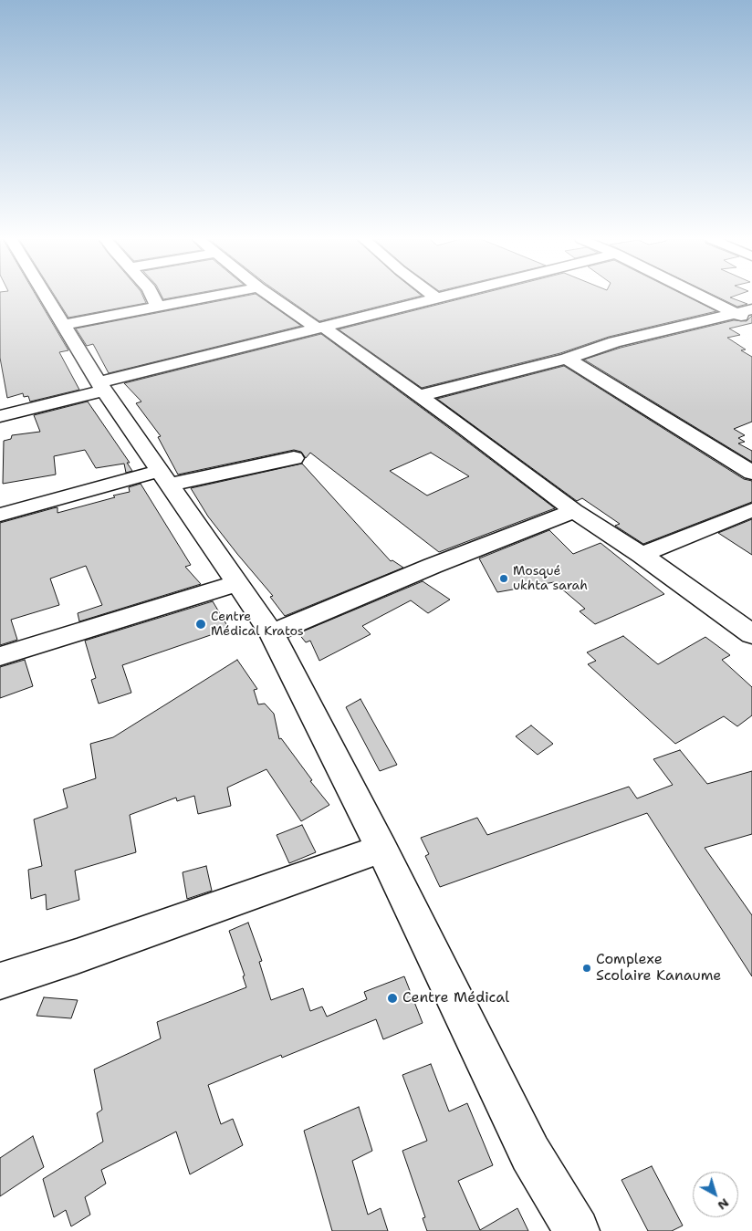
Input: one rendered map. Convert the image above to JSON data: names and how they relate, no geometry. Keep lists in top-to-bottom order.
{
  "places": [
    "Mosqué ukhta sarah",
    "Centre Médical Kratos",
    "Complexe Scolaire Kanaume",
    "Centre Médical"
  ],
  "north": "bottom right"
}
